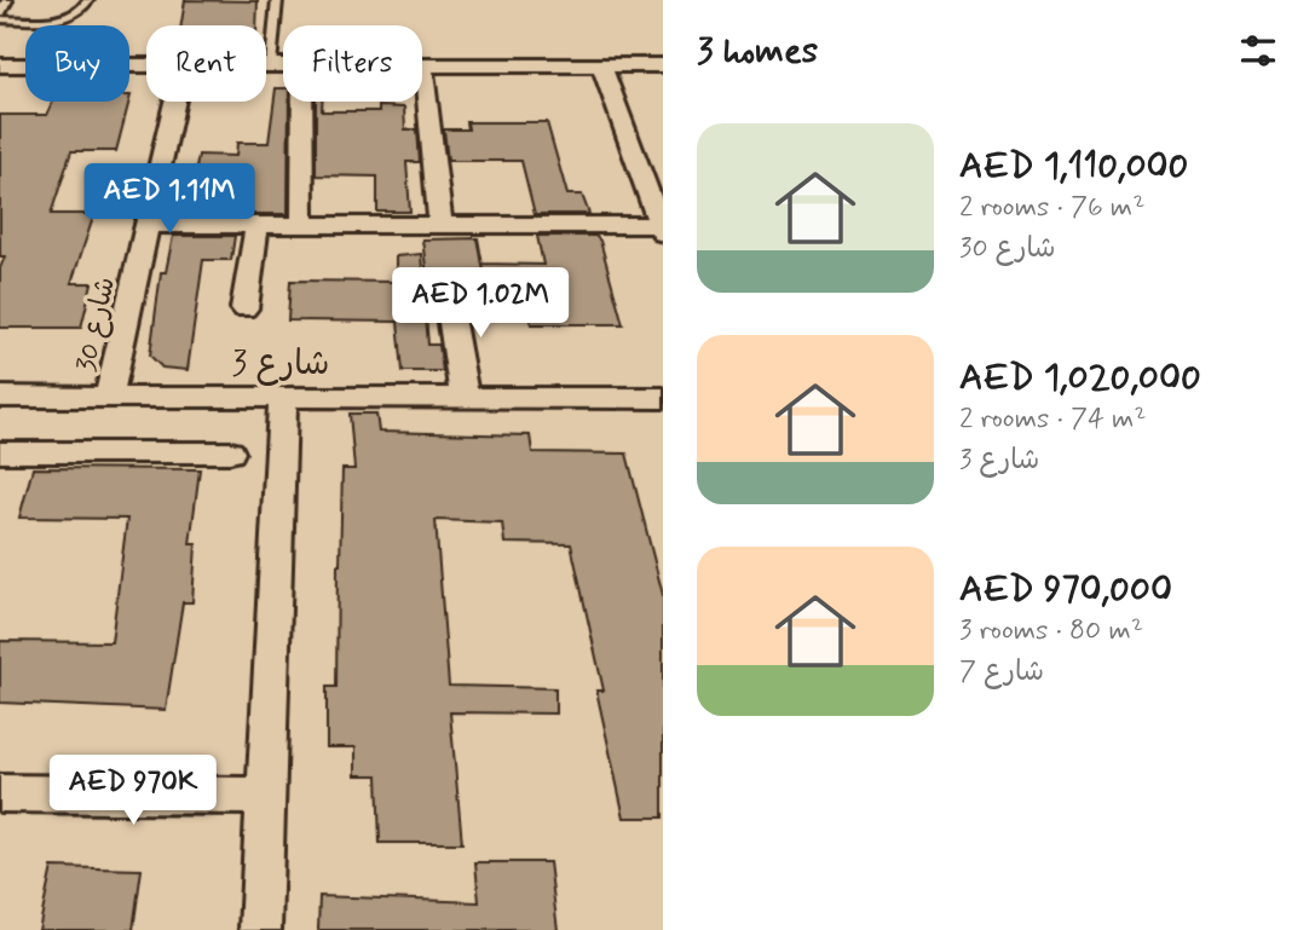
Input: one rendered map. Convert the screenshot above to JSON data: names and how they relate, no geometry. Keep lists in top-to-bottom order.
{
  "streets": {
    "street": ["شارع 30", "شارع 3"]
  },
  "crossings": [
    ["شارع 30", "شارع 3"]
  ],
  "page": {
    "heading": "3 homes",
    "chip": ["Buy", "Rent", "Filters"],
    "list": [
      {
        "name": "AED 1,110,000",
        "note": "2 rooms · 76 m² · شارع 30"
      },
      {
        "name": "AED 1,020,000",
        "note": "2 rooms · 74 m² · شارع 3"
      },
      {
        "name": "AED 970,000",
        "note": "3 rooms · 80 m² · شارع 7"
      }
    ],
    "price": ["AED 1.11M", "AED 1.02M", "AED 970K"]
  }
}
